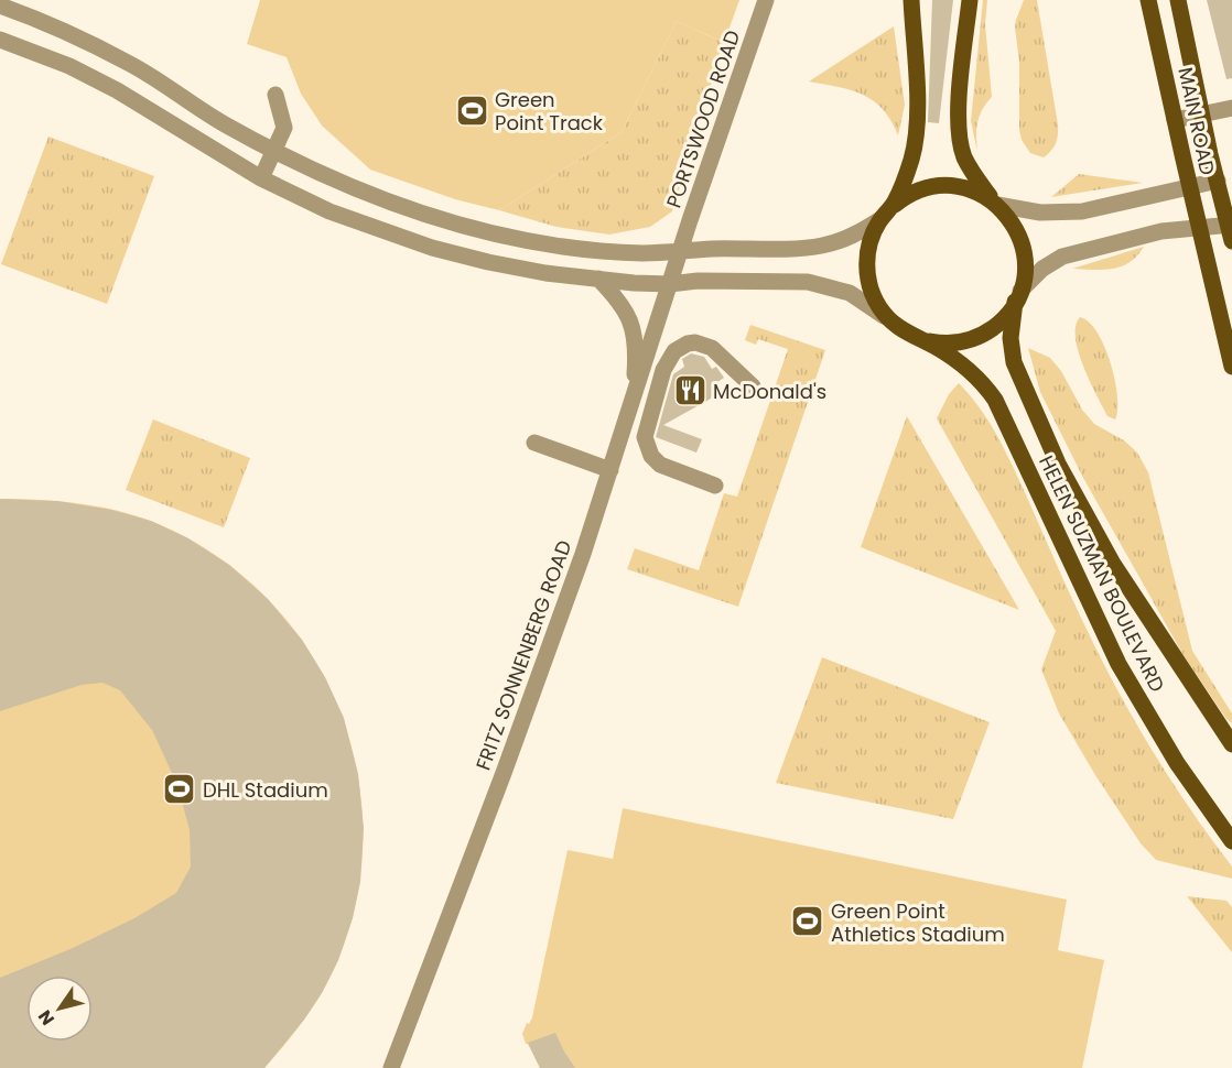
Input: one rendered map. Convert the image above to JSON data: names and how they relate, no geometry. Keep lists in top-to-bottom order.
{
  "streets": {
    "main road": ["MAIN ROAD", "HELEN SUZMAN BOULEVARD"],
    "street": ["PORTSWOOD ROAD", "FRITZ SONNENBERG ROAD"]
  },
  "crossings": [
    ["PORTSWOOD ROAD", "FRITZ SONNENBERG ROAD"]
  ],
  "places": {
    "sports": ["Green Point Track", "DHL Stadium", "Green Point Athletics Stadium"],
    "restaurant": ["McDonald's"]
  },
  "north": "bottom left"
}
